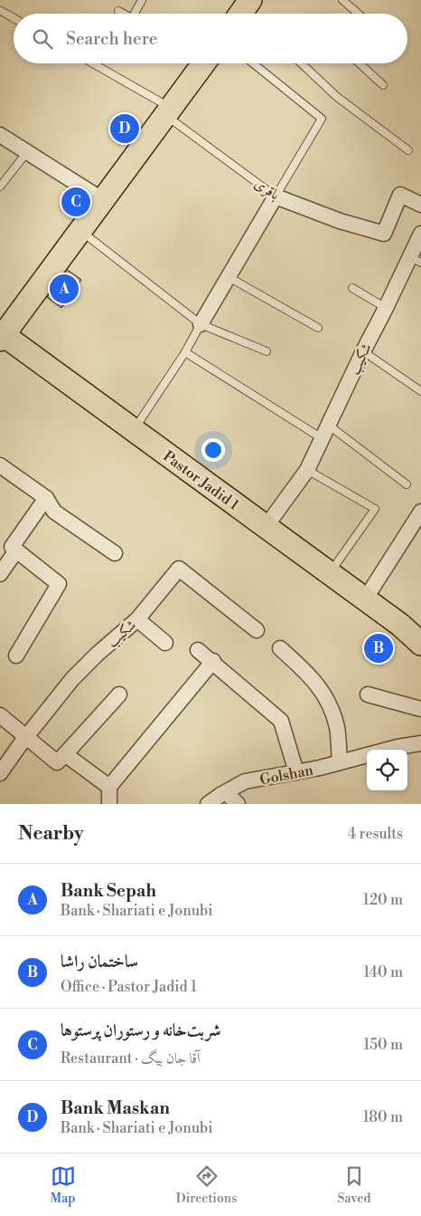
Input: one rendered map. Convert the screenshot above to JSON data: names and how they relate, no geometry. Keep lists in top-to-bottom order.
{
  "streets": {
    "main road": ["Pastor Jadid 1"],
    "street": ["باقری", "شکیب", "Golshan"]
  },
  "crossings": [
    ["شکیب", "Pastor Jadid 1"]
  ],
  "page": {
    "search": "Search here",
    "pins": [
      "D",
      "C",
      "A",
      "B"
    ],
    "heading": ["Nearby", "4 results"],
    "list": [
      {
        "mark": "A",
        "name": "Bank Sepah",
        "note": "Bank · Shariati e Jonubi",
        "value": "120 m"
      },
      {
        "mark": "B",
        "name": "ساختمان راشا",
        "note": "Office · Pastor Jadid 1",
        "value": "140 m"
      },
      {
        "mark": "C",
        "name": "شربت‌خانه و رستوران پرستوها",
        "note": "Restaurant · آقا جان بیگ",
        "value": "150 m"
      },
      {
        "mark": "D",
        "name": "Bank Maskan",
        "note": "Bank · Shariati e Jonubi",
        "value": "180 m"
      }
    ],
    "nav": ["Map", "Directions", "Saved"]
  }
}
